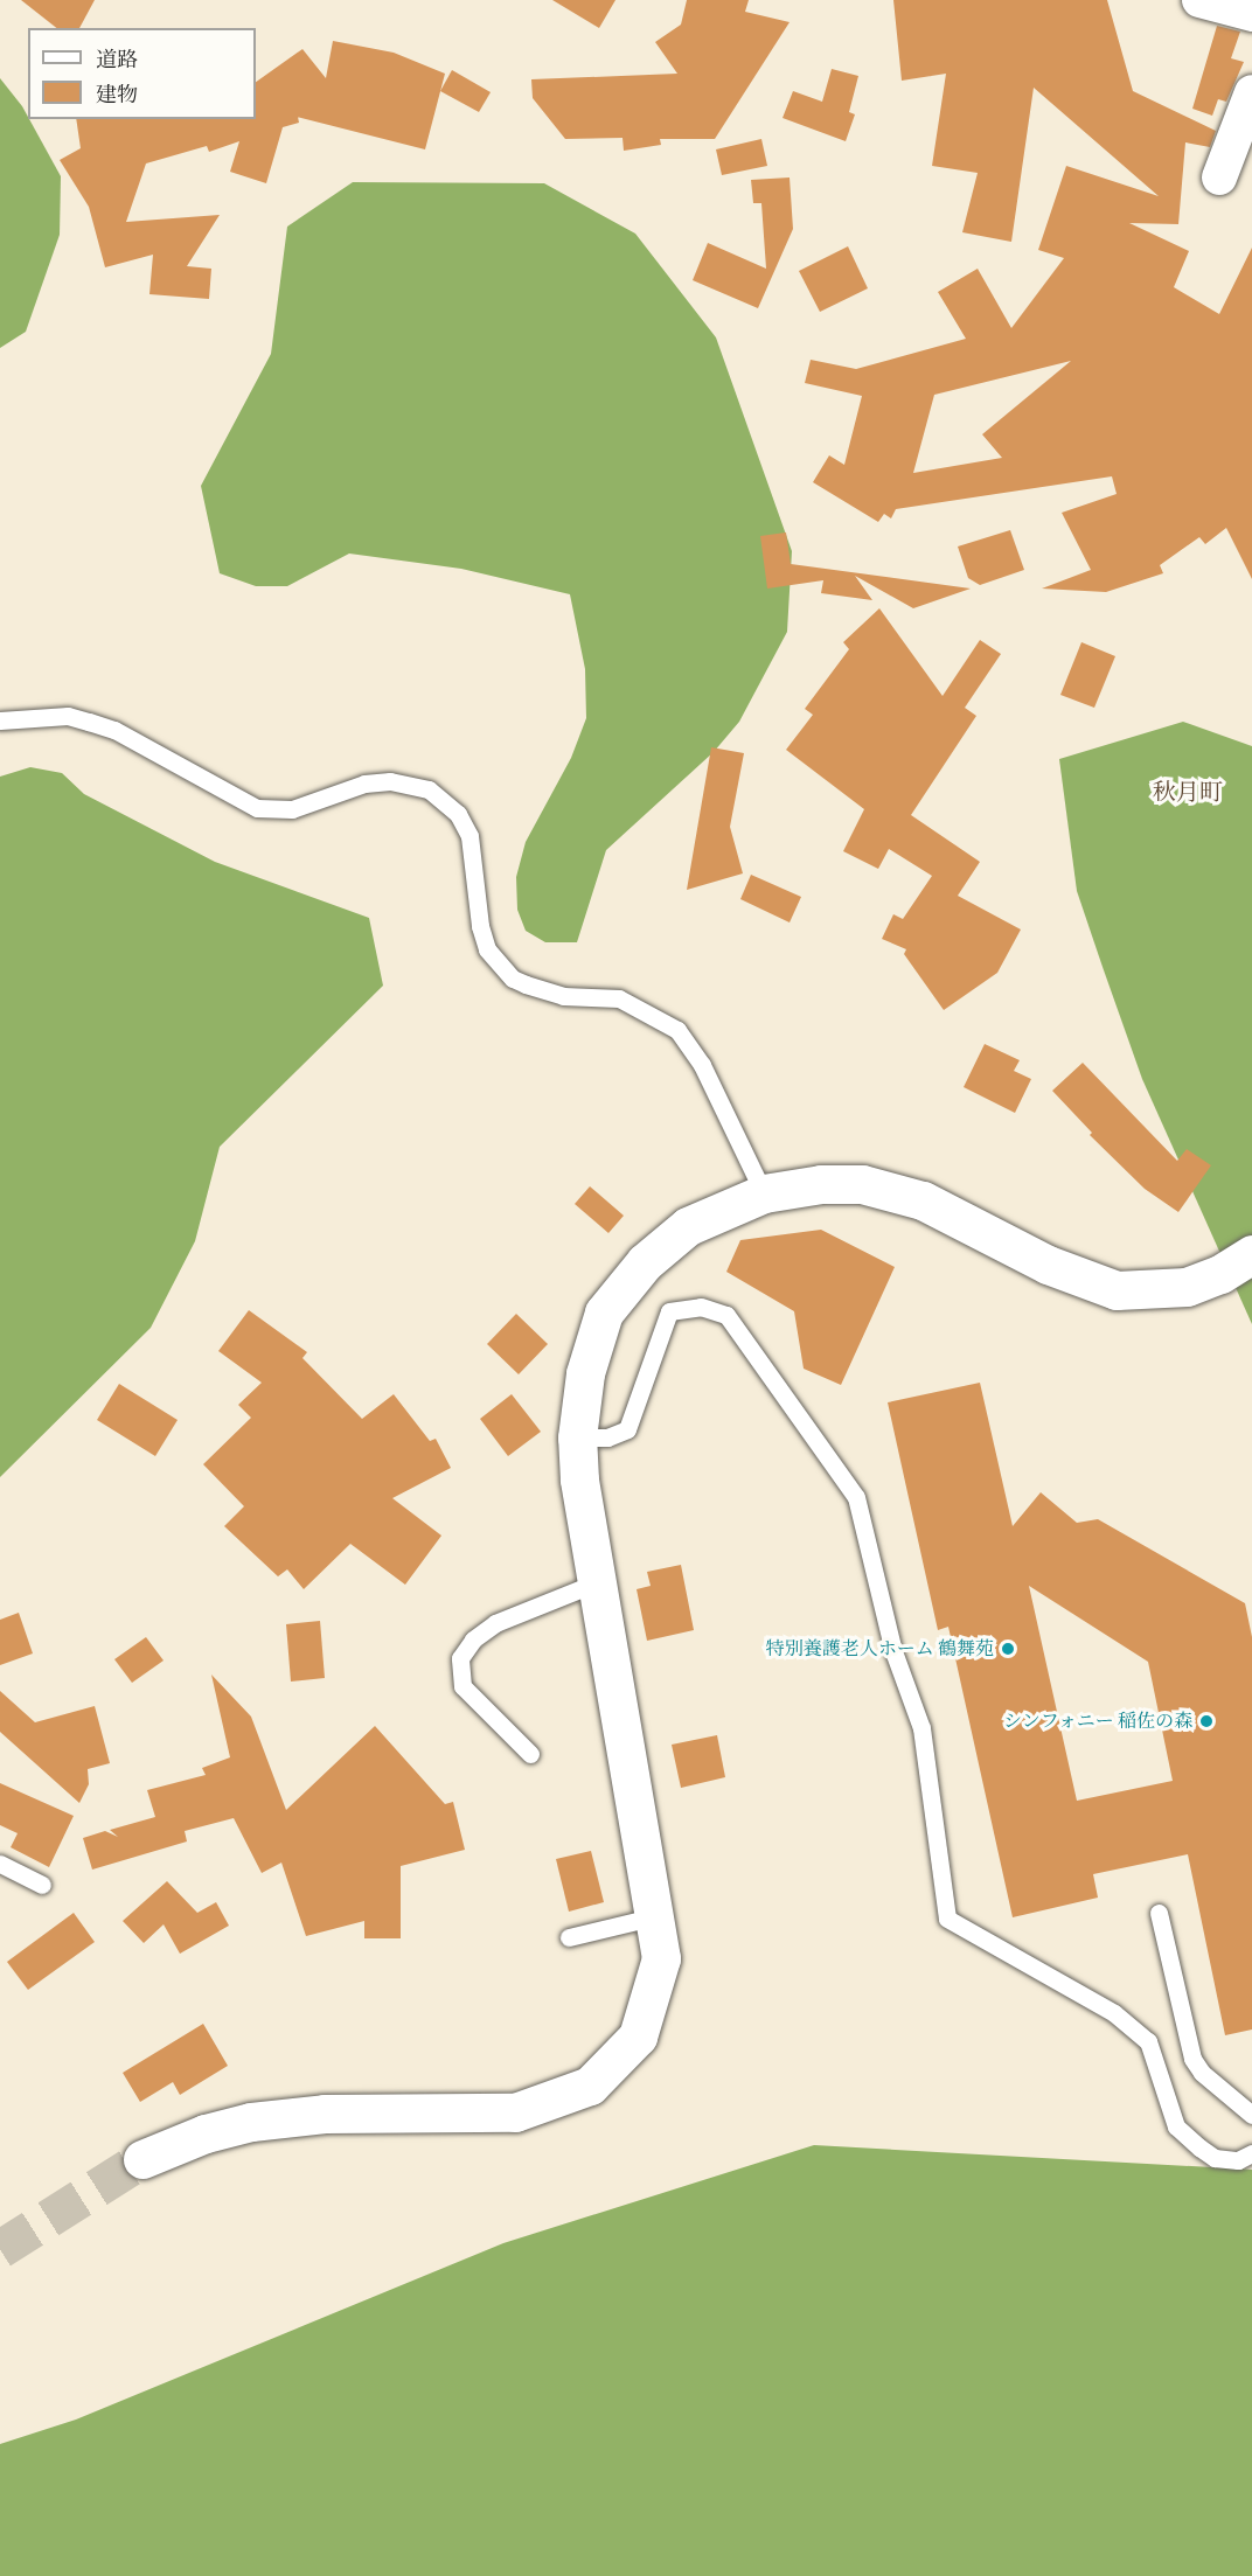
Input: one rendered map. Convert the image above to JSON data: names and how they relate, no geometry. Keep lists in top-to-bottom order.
{
  "districts": ["秋月町"],
  "places": ["特別養護老人ホーム 鶴舞苑", "シンフォニー 稲佐の森"],
  "legend": ["道路", "建物"]
}
